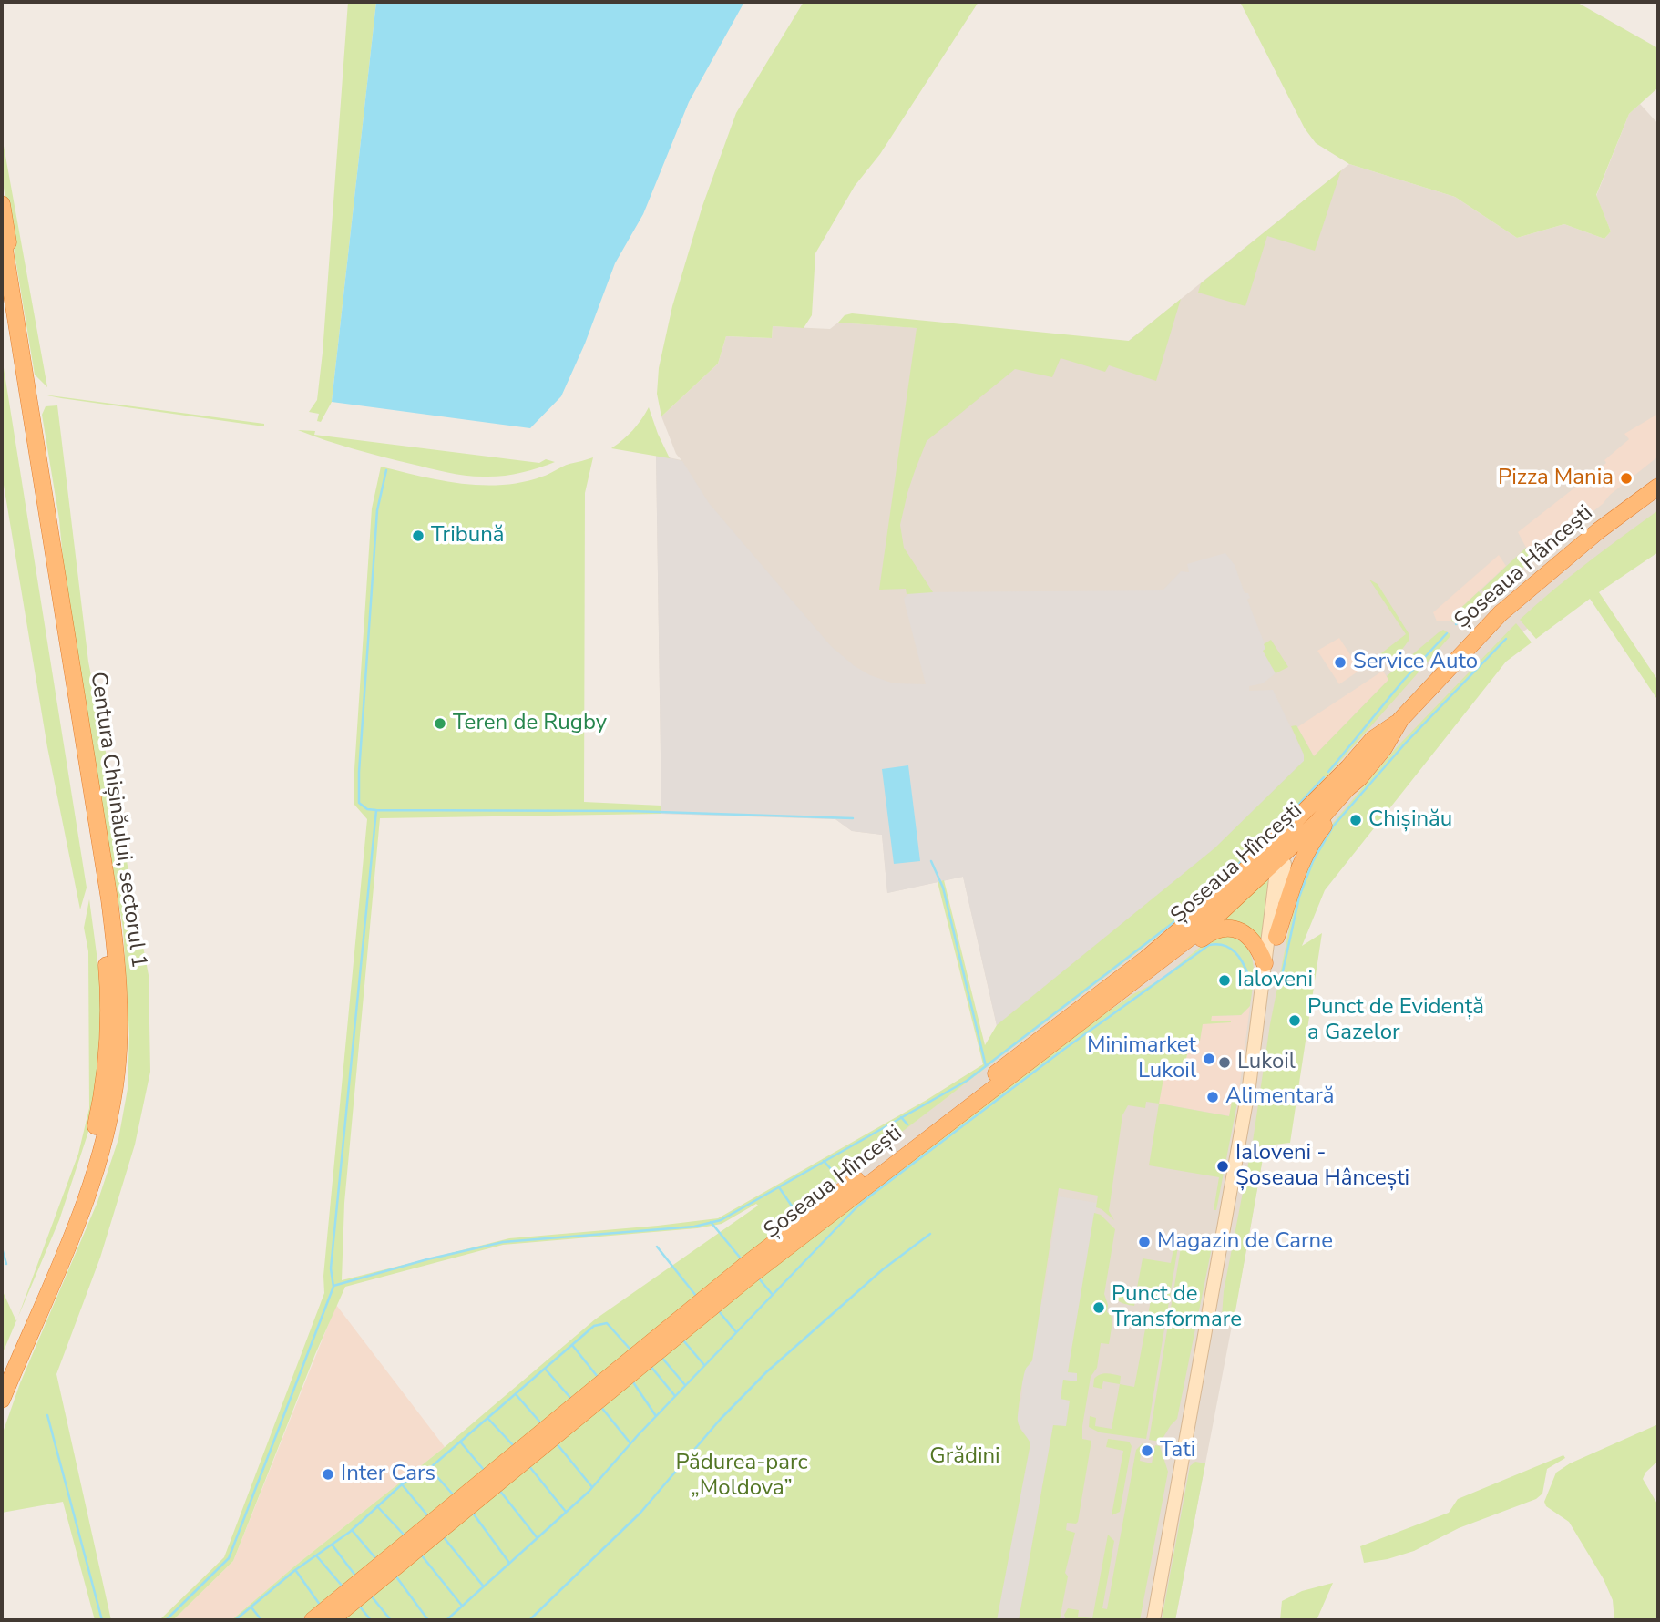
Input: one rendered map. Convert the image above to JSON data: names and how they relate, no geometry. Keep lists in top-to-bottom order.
{
  "streets": {
    "highway": ["Șoseaua Hâncești", "Centura Chișinăului, sectorul 1", "Șoseaua Hîncești"]
  },
  "crossings": [
    ["Șoseaua Hâncești", "Șoseaua Hîncești"]
  ],
  "parks": ["Grădini", "Pădurea-parc „Moldova”"],
  "places": [
    "Pizza Mania",
    "Tribună",
    "Service Auto",
    "Teren de Rugby",
    "Chișinău",
    "Ialoveni",
    "Punct de Evidență a Gazelor",
    "Minimarket Lukoil",
    "Lukoil",
    "Alimentară",
    "Ialoveni - Șoseaua Hâncești",
    "Magazin de Carne",
    "Punct de Transformare",
    "Tati",
    "Inter Cars"
  ]
}
